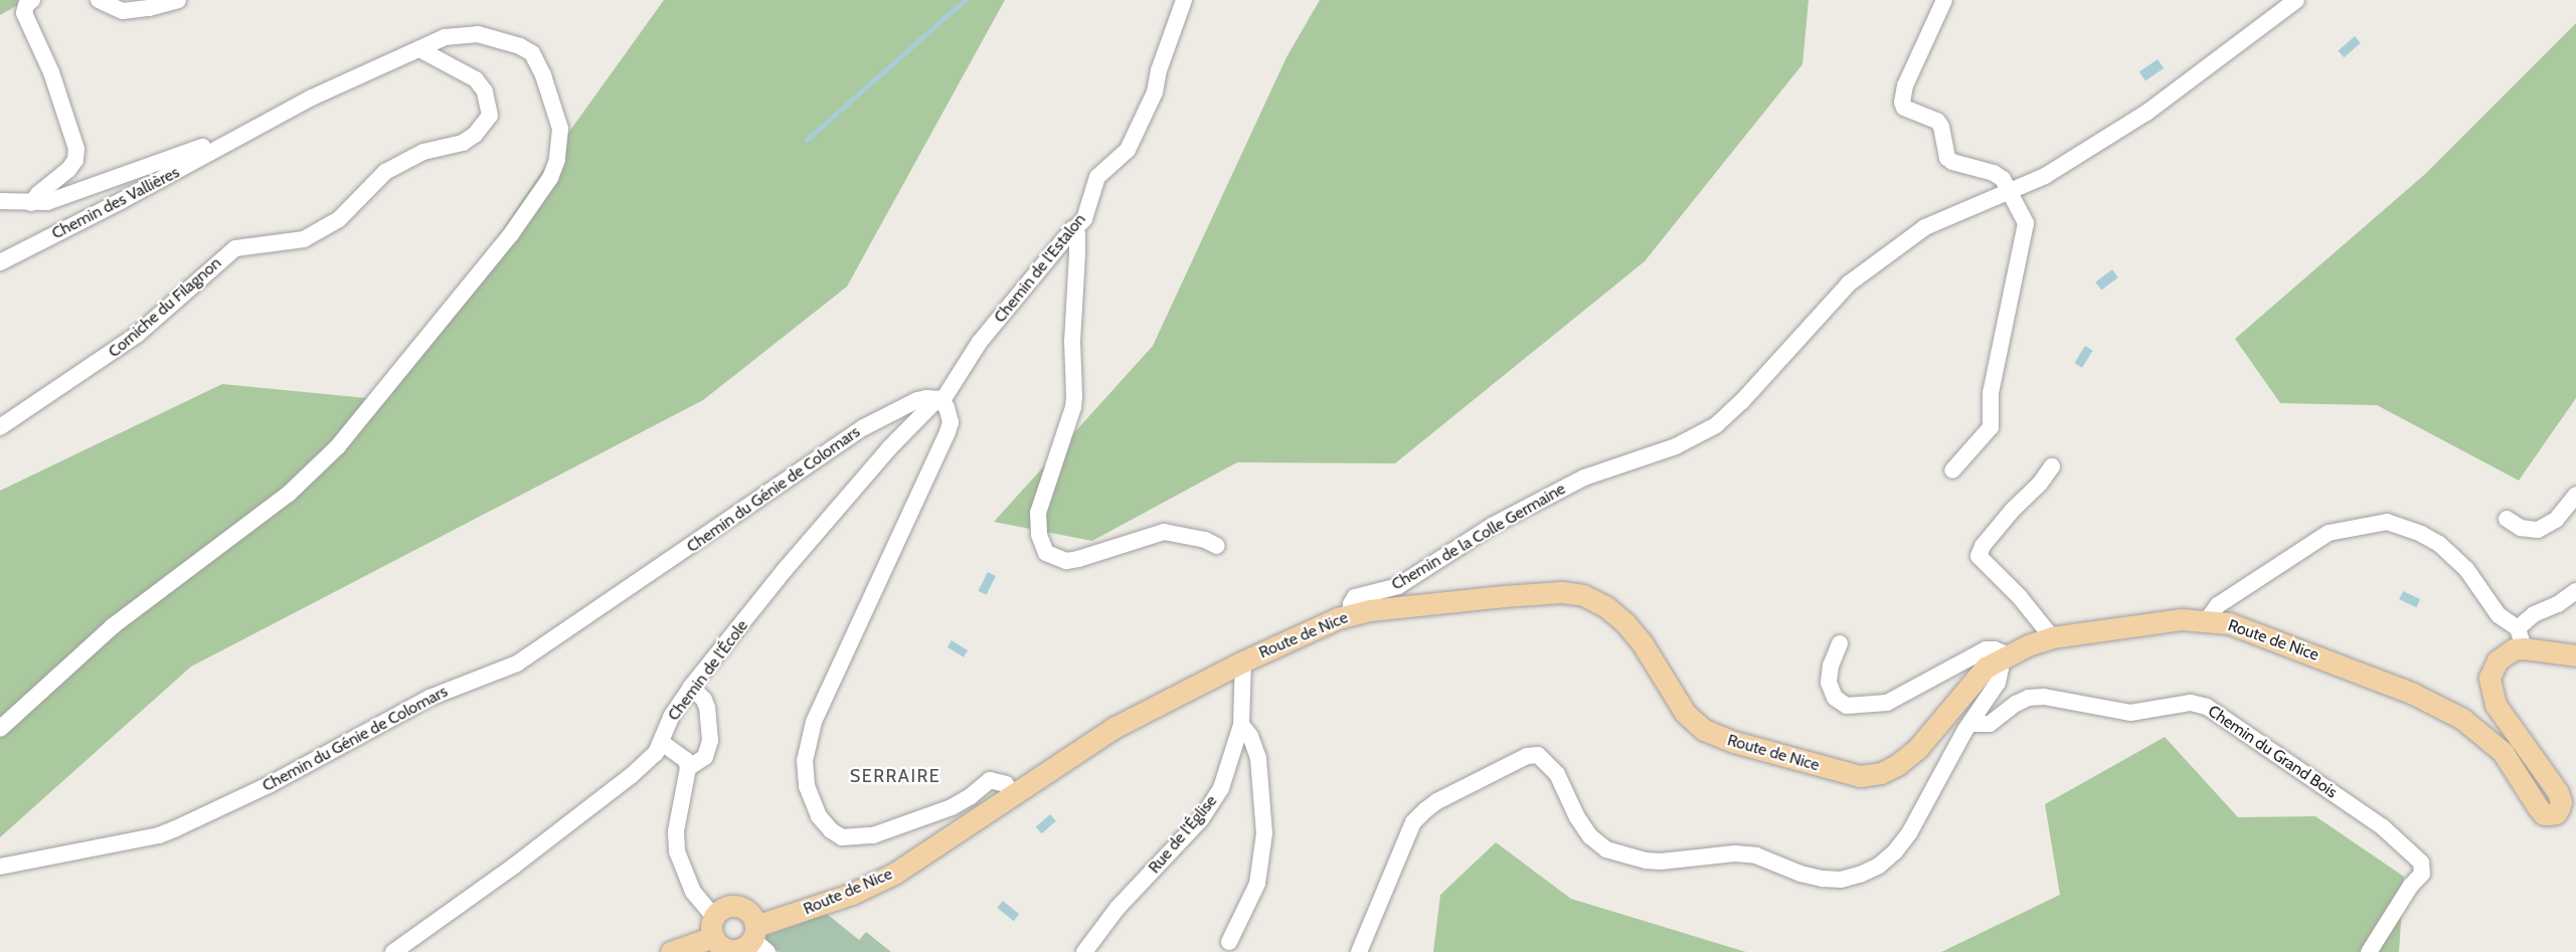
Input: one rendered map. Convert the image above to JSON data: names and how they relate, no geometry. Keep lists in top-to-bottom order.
{
  "streets": {
    "main road": ["Route de Nice"],
    "street": [
      "Chemin des Vallières",
      "Chemin de l'Estalon",
      "Corniche du Filagnon",
      "Chemin du Génie de Colomars",
      "Chemin de la Colle Germaine",
      "Chemin de l'École",
      "Chemin du Grand Bois",
      "Rue de l'Église"
    ]
  },
  "crossings": [
    ["Chemin de l'Estalon", "Chemin du Génie de Colomars"],
    ["Chemin de l'Estalon", "Chemin de l'École"],
    ["Chemin du Génie de Colomars", "Chemin de l'École"],
    ["Chemin de la Colle Germaine", "Route de Nice"],
    ["Route de Nice", "Rue de l'Église"]
  ],
  "districts": ["SERRAIRE"]
}
